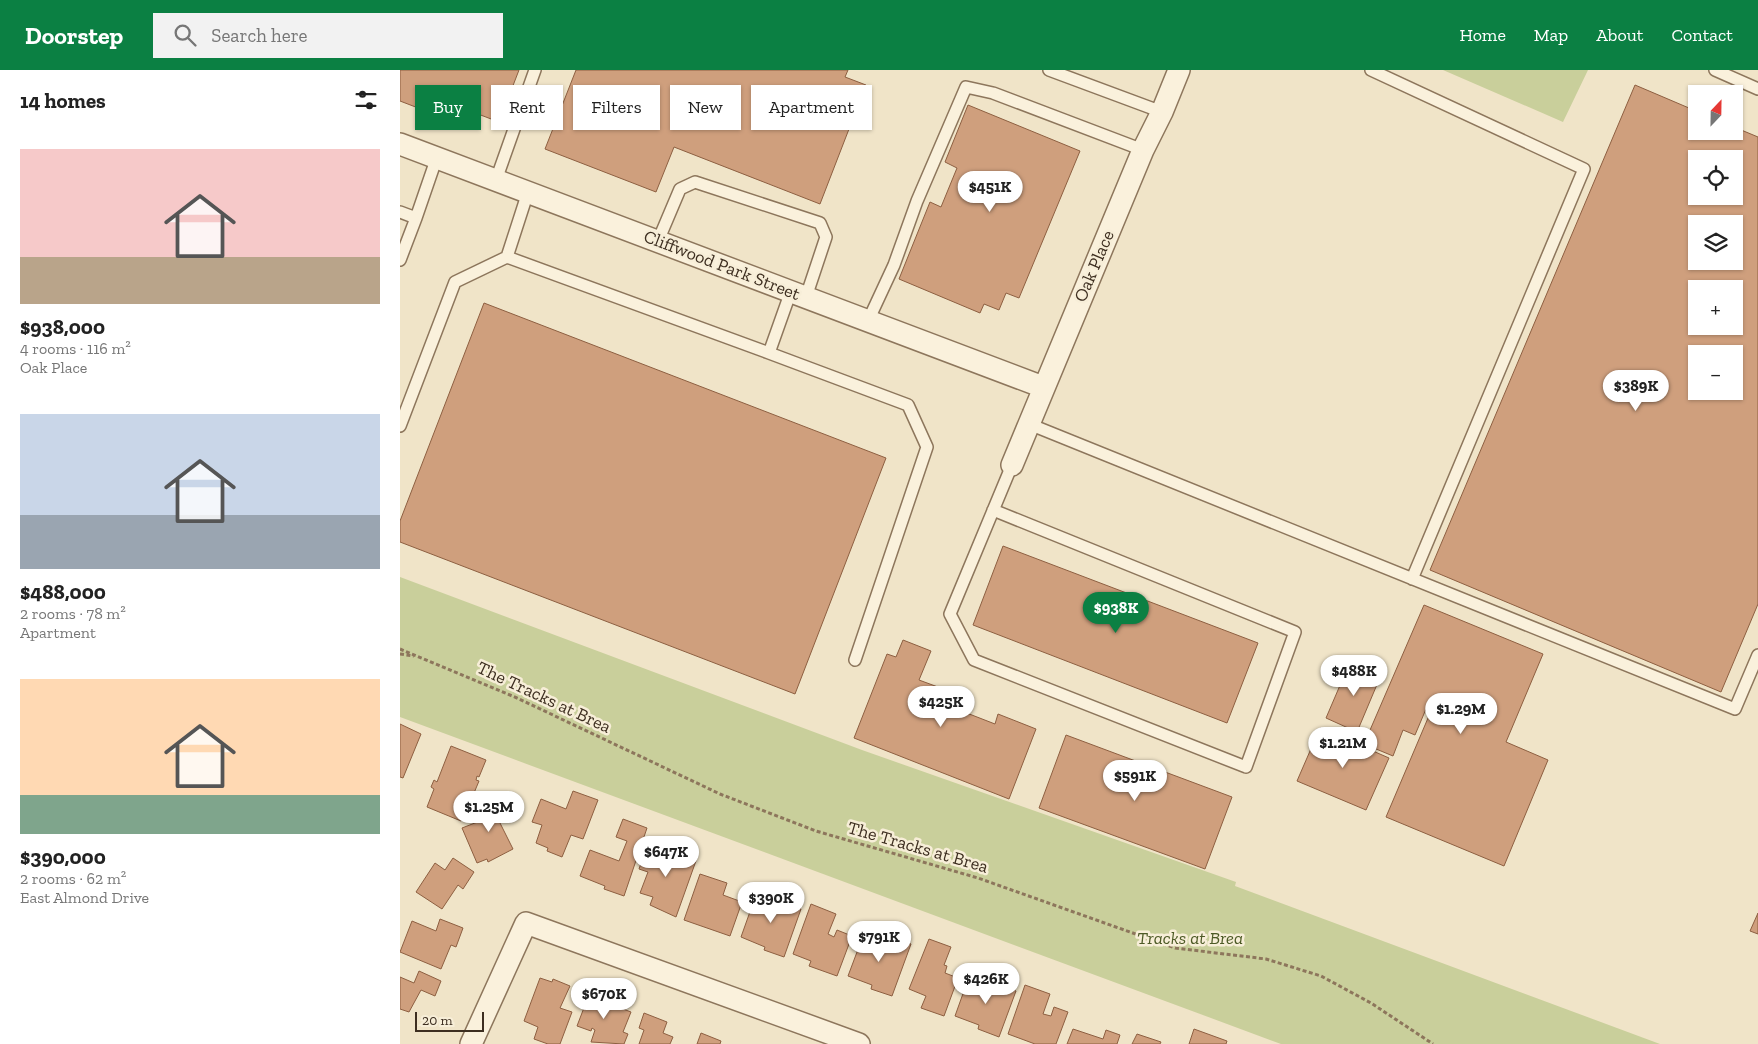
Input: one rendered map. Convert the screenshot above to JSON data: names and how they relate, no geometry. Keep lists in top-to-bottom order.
{
  "streets": {
    "street": ["Cliffwood Park Street", "Oak Place"],
    "path": ["The Tracks at Brea"]
  },
  "crossings": [
    ["Cliffwood Park Street", "Oak Place"]
  ],
  "parks": ["Tracks at Brea"],
  "scale_bar": "20 m",
  "north": "top",
  "page": {
    "header": "Doorstep",
    "search": "Search here",
    "nav": [
      "Home",
      "Map",
      "About",
      "Contact"
    ],
    "heading": "14 homes",
    "map_buttons": ["+", "−"],
    "chip": [
      "Buy",
      "Rent",
      "Filters",
      "New",
      "Apartment"
    ],
    "list": [
      {
        "name": "$938,000",
        "note": "4 rooms · 116 m² · Oak Place"
      },
      {
        "name": "$488,000",
        "note": "2 rooms · 78 m² · Apartment"
      },
      {
        "name": "$390,000",
        "note": "2 rooms · 62 m² · East Almond Drive"
      }
    ],
    "price": [
      "$451K",
      "$389K",
      "$938K",
      "$488K",
      "$425K",
      "$1.29M",
      "$1.21M",
      "$591K",
      "$1.25M",
      "$647K",
      "$390K",
      "$791K",
      "$426K",
      "$670K"
    ],
    "scale": "20 m"
  }
}
